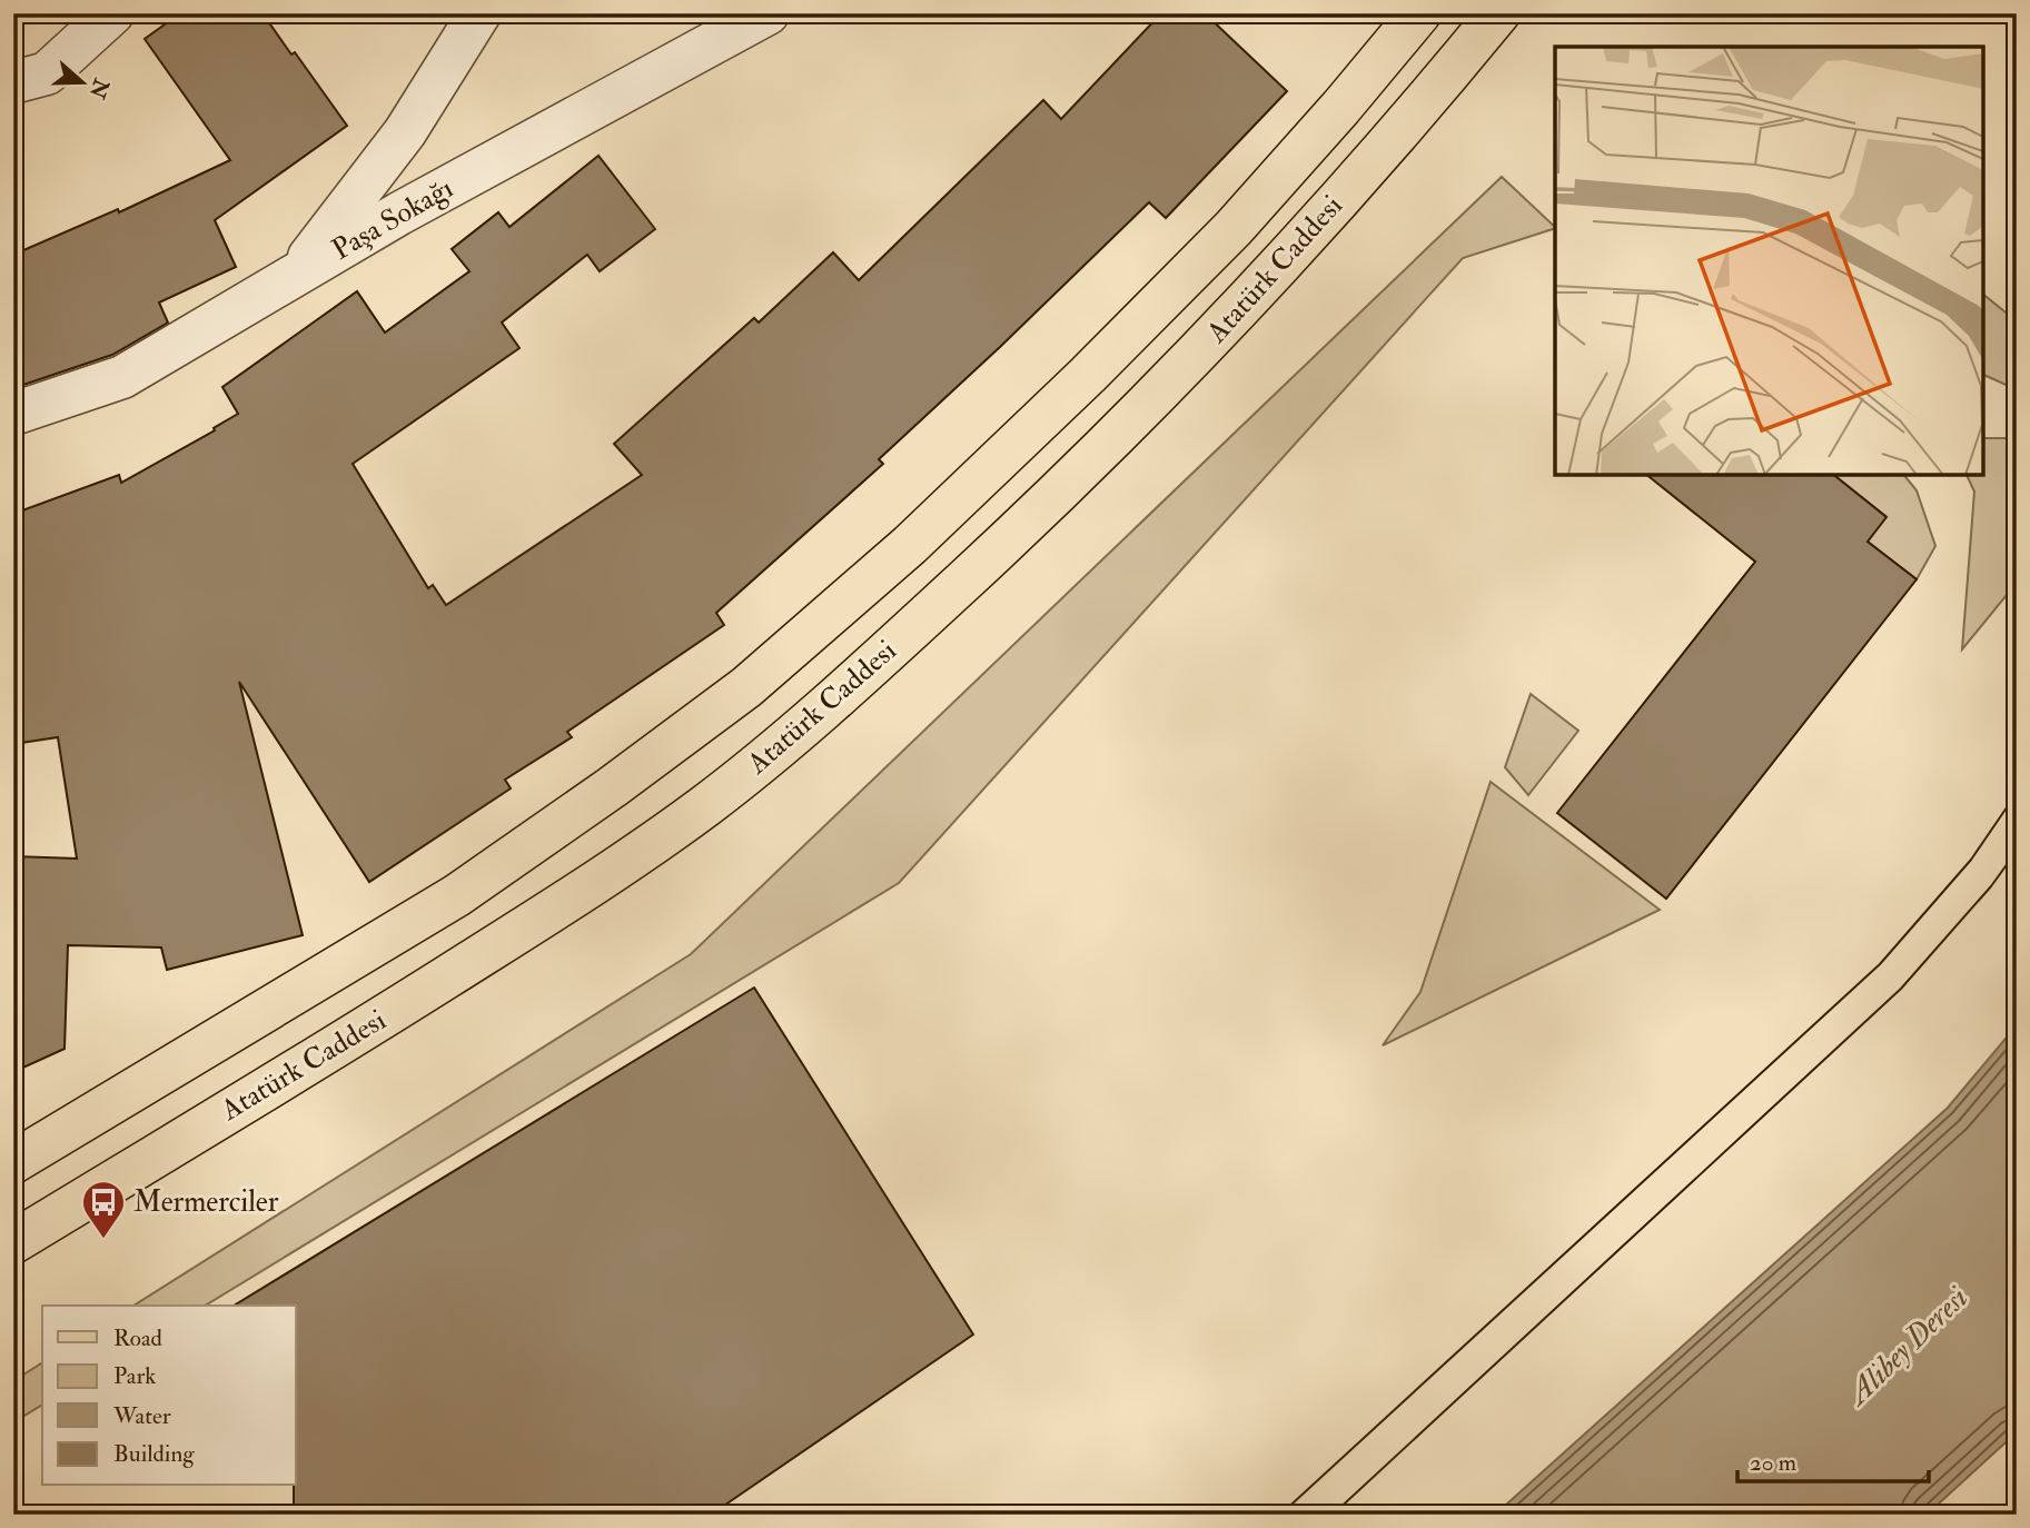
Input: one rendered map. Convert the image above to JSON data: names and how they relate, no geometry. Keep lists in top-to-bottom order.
{
  "streets": {
    "main road": ["Atatürk Caddesi"],
    "street": ["Paşa Sokağı"]
  },
  "water": ["Alibey Deresi"],
  "places": {
    "bus stop": ["Mermerciler"]
  },
  "legend": [
    "Road",
    "Park",
    "Water",
    "Building"
  ],
  "scale_bar": "20 m",
  "north": "right"
}
